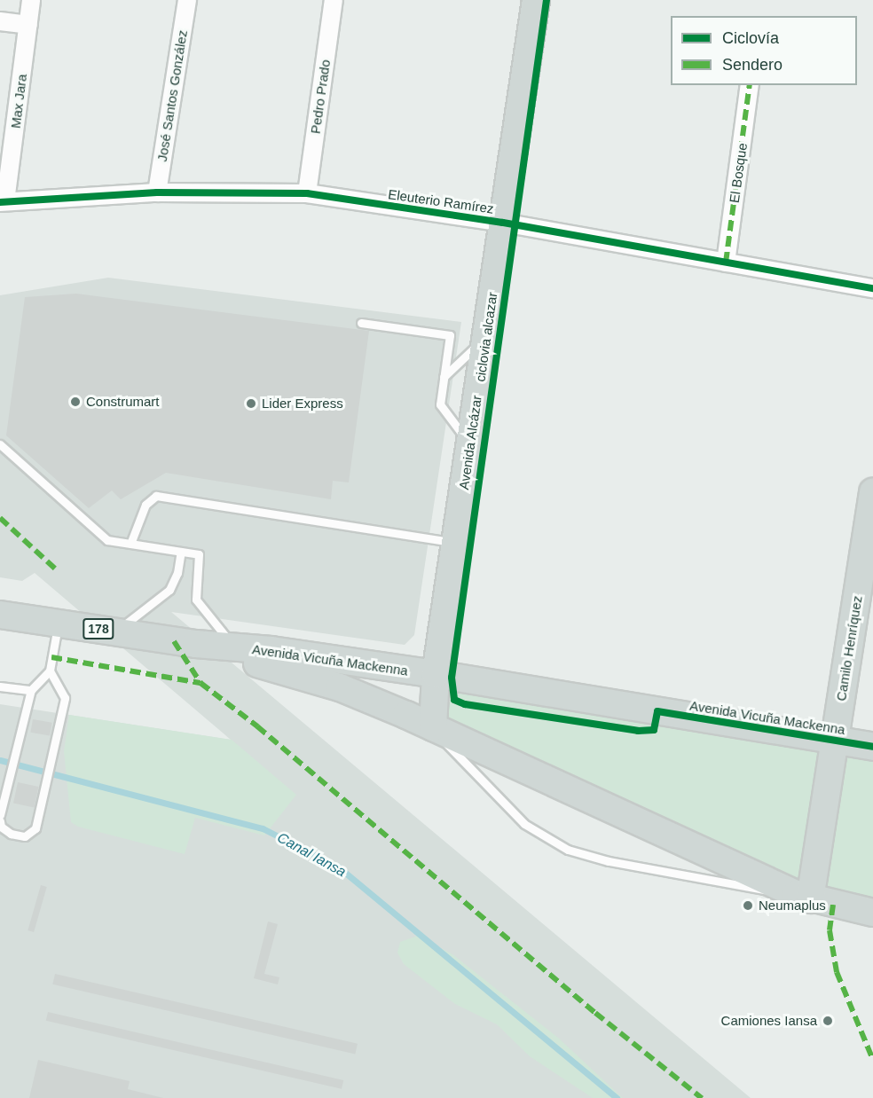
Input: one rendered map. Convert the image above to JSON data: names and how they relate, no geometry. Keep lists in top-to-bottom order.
{
  "streets": {
    "main road": [
      "Avenida Alcázar",
      "178",
      "Camilo Henríquez",
      "Avenida Vicuña Mackenna"
    ],
    "street": [
      "José Santos González",
      "Pedro Prado",
      "Max Jara",
      "El Bosque",
      "Eleuterio Ramírez"
    ],
    "cycle path": ["ciclovia alcazar"]
  },
  "crossings": [
    ["José Santos González", "Eleuterio Ramírez"],
    ["Pedro Prado", "Eleuterio Ramírez"],
    ["Max Jara", "Eleuterio Ramírez"],
    ["El Bosque", "Eleuterio Ramírez"],
    ["Eleuterio Ramírez", "Avenida Alcázar"],
    ["Avenida Alcázar", "Avenida Vicuña Mackenna"],
    ["Camilo Henríquez", "Avenida Vicuña Mackenna"]
  ],
  "water": ["Canal Iansa"],
  "places": [
    "Construmart",
    "Lider Express",
    "Neumaplus",
    "Camiones Iansa"
  ],
  "legend": ["Ciclovía", "Sendero"]
}
